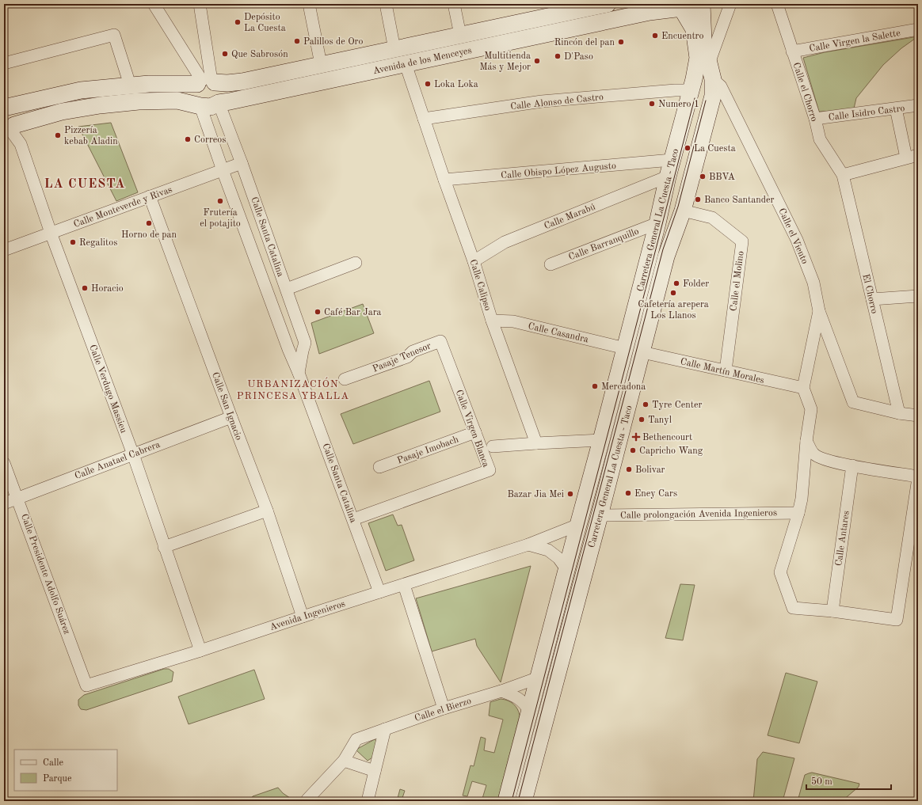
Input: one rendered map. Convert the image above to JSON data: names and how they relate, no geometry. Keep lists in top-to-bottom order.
{
  "streets": {
    "main road": ["Avenida de los Menceyes", "Carretera General La Cuesta - Taco"],
    "street": [
      "Calle Virgen la Salette",
      "Calle el Chorro",
      "Calle Alonso de Castro",
      "Calle Isidro Castro",
      "Calle Obispo López Augusto",
      "Calle Monteverde y Rivas",
      "Calle Marabú",
      "Calle el Viento",
      "Calle Santa Catalina",
      "Calle Barranquillo",
      "Calle el Molino",
      "Calle Calipso",
      "El Chorro",
      "Calle Casandra",
      "Pasaje Tenesor",
      "Calle Martín Morales",
      "Calle Verdugo Massieu",
      "Calle San Ignacio",
      "Calle Virgen Blanca",
      "Pasaje Imobach",
      "Calle Anatael Cabrera",
      "Calle prolongación Avenida Ingenieros",
      "Calle Antares",
      "Calle Presidente Adolfo Suárez",
      "Avenida Ingenieros",
      "Calle el Bierzo"
    ]
  },
  "crossings": [
    ["Calle Virgen la Salette", "Calle el Chorro"],
    ["Avenida de los Menceyes", "Carretera General La Cuesta - Taco"],
    ["Avenida de los Menceyes", "Calle Santa Catalina"],
    ["Avenida de los Menceyes", "Calle Calipso"],
    ["Calle el Chorro", "Calle Isidro Castro"],
    ["Calle el Chorro", "El Chorro"],
    ["Calle Alonso de Castro", "Carretera General La Cuesta - Taco"],
    ["Calle Alonso de Castro", "Calle Calipso"],
    ["Calle Obispo López Augusto", "Carretera General La Cuesta - Taco"],
    ["Calle Obispo López Augusto", "Calle Calipso"],
    ["Calle Monteverde y Rivas", "Calle Santa Catalina"],
    ["Calle Monteverde y Rivas", "Calle Verdugo Massieu"],
    ["Calle Monteverde y Rivas", "Calle San Ignacio"],
    ["Calle Marabú", "Carretera General La Cuesta - Taco"],
    ["Calle Marabú", "Calle Calipso"],
    ["Carretera General La Cuesta - Taco", "Calle el Viento"],
    ["Carretera General La Cuesta - Taco", "Calle Barranquillo"],
    ["Carretera General La Cuesta - Taco", "Calle el Molino"],
    ["Carretera General La Cuesta - Taco", "Calle Casandra"],
    ["Carretera General La Cuesta - Taco", "Calle Martín Morales"],
    ["Carretera General La Cuesta - Taco", "Calle prolongación Avenida Ingenieros"],
    ["Carretera General La Cuesta - Taco", "Avenida Ingenieros"],
    ["Carretera General La Cuesta - Taco", "Calle el Bierzo"],
    ["Calle el Viento", "El Chorro"],
    ["Calle Santa Catalina", "Calle Virgen Blanca"],
    ["Calle Santa Catalina", "Avenida Ingenieros"],
    ["Calle el Molino", "Calle Martín Morales"],
    ["Calle Calipso", "Calle Casandra"],
    ["Pasaje Tenesor", "Calle Virgen Blanca"],
    ["Calle Verdugo Massieu", "Calle Anatael Cabrera"],
    ["Calle Verdugo Massieu", "Avenida Ingenieros"],
    ["Calle San Ignacio", "Calle Anatael Cabrera"],
    ["Calle San Ignacio", "Avenida Ingenieros"],
    ["Calle Virgen Blanca", "Pasaje Imobach"],
    ["Calle Anatael Cabrera", "Calle Presidente Adolfo Suárez"],
    ["Calle Presidente Adolfo Suárez", "Avenida Ingenieros"]
  ],
  "districts": ["LA CUESTA", "URBANIZACIÓN PRINCESA YBALLA"],
  "places": {
    "other": [
      "Depósito La Cuesta",
      "Encuentro",
      "Palillos de Oro",
      "Rincón del pan",
      "Que Sabrosón",
      "D'Paso",
      "Multitienda Más y Mejor",
      "Loka Loka",
      "Numero 1",
      "Pizzería kebab Aladin",
      "Correos",
      "La Cuesta",
      "BBVA",
      "Banco Santander",
      "Frutería el potajito",
      "Horno de pan",
      "Regalitos",
      "Folder",
      "Horacio",
      "Cafetería arepera Los Llanos",
      "Café Bar Jara",
      "Mercadona",
      "Tyre Center",
      "Tanyl",
      "Capricho Wang",
      "Bolivar",
      "Eney Cars",
      "Bazar Jia Mei"
    ],
    "health": ["Bethencourt"]
  },
  "legend": ["Calle", "Parque"],
  "scale_bar": "50 m"
}
